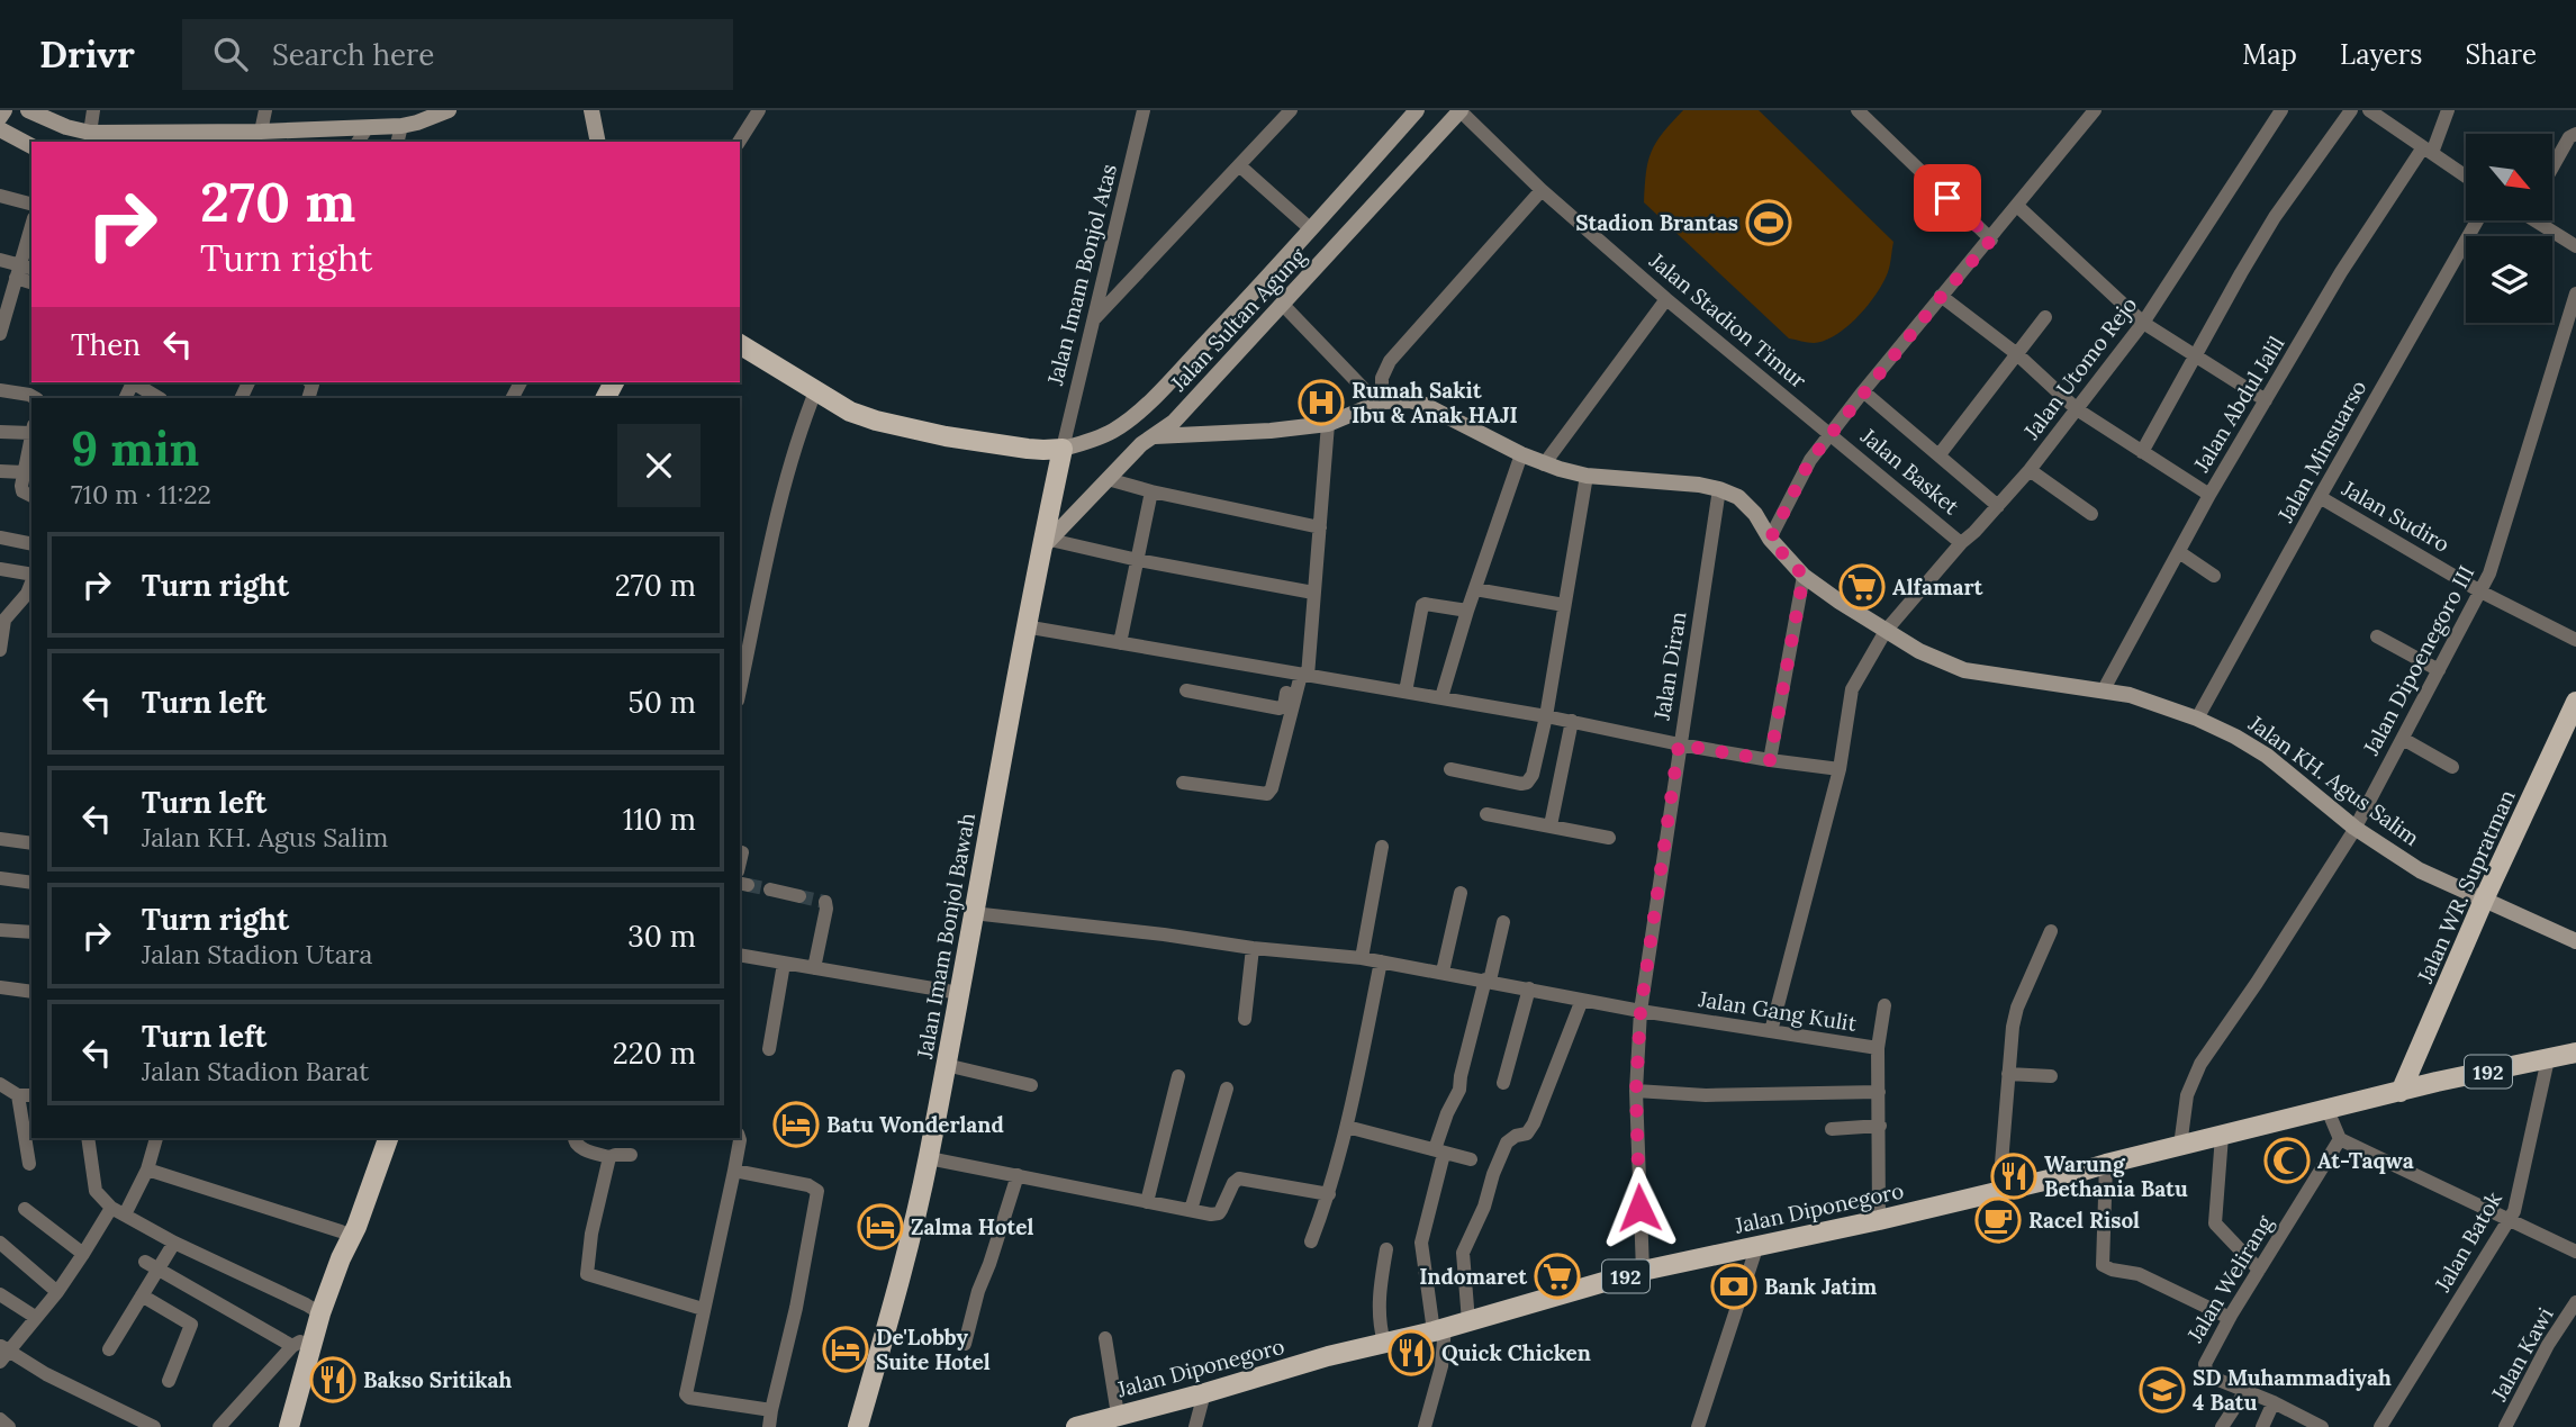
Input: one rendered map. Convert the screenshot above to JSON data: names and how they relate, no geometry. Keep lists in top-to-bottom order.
{
  "streets": {
    "main road": [
      "Jalan Sultan Agung",
      "Jalan KH. Agus Salim",
      "Jalan WR. Supratman",
      "Jalan Imam Bonjol Bawah",
      "192",
      "Jalan Diponegoro"
    ],
    "street": [
      "Jalan Imam Bonjol Atas",
      "Jalan Stadion Timur",
      "Jalan Utomo Rejo",
      "Jalan Abdul Jalil",
      "Jalan Minsuarso",
      "Jalan Basket",
      "Jalan Sudiro",
      "Jalan Dipoenegoro III",
      "Jalan Diran",
      "Jalan Gang Kulit",
      "Jalan Batok",
      "Jalan Welirang",
      "Jalan Kawi"
    ]
  },
  "crossings": [
    ["Jalan Imam Bonjol Atas", "Jalan Sultan Agung"],
    ["Jalan Imam Bonjol Atas", "Jalan Imam Bonjol Bawah"],
    ["Jalan Sultan Agung", "Jalan Stadion Timur"],
    ["Jalan Sultan Agung", "Jalan KH. Agus Salim"],
    ["Jalan Sultan Agung", "Jalan Imam Bonjol Bawah"],
    ["Jalan Stadion Timur", "Jalan Basket"],
    ["Jalan Utomo Rejo", "Jalan Basket"],
    ["Jalan Utomo Rejo", "Jalan KH. Agus Salim"],
    ["Jalan Utomo Rejo", "Jalan Gang Kulit"],
    ["Jalan Abdul Jalil", "Jalan KH. Agus Salim"],
    ["Jalan Minsuarso", "Jalan Sudiro"],
    ["Jalan Minsuarso", "Jalan KH. Agus Salim"],
    ["Jalan Sudiro", "Jalan Dipoenegoro III"],
    ["Jalan Dipoenegoro III", "Jalan KH. Agus Salim"],
    ["Jalan Dipoenegoro III", "Jalan Diponegoro"],
    ["Jalan Diran", "Jalan KH. Agus Salim"],
    ["Jalan Diran", "Jalan Gang Kulit"],
    ["Jalan Diran", "Jalan Diponegoro"],
    ["Jalan KH. Agus Salim", "Jalan WR. Supratman"],
    ["Jalan WR. Supratman", "Jalan Diponegoro"],
    ["Jalan Imam Bonjol Bawah", "Jalan Gang Kulit"],
    ["Jalan Gang Kulit", "Jalan Diponegoro"],
    ["Jalan Diponegoro", "Jalan Batok"]
  ],
  "places": {
    "sports": ["Stadion Brantas"],
    "hospital": ["Rumah Sakit Ibu & Anak HAJI"],
    "supermarket": ["Alfamart", "Indomaret"],
    "hotel": ["Batu Wonderland", "Zalma Hotel", "De'Lobby Suite Hotel"],
    "mosque": ["At-Taqwa"],
    "restaurant": ["Warung Bethania Batu", "Quick Chicken", "Bakso Sritikah"],
    "cafe": ["Racel Risol"],
    "bank": ["Bank Jatim"],
    "school or university": ["SD Muhammadiyah 4 Batu"]
  },
  "north": "bottom right",
  "page": {
    "header": "Drivr",
    "search": "Search here",
    "nav": ["Map", "Layers", "Share"],
    "turn": ["270 m", "Turn right"],
    "then": "Then",
    "heading": ["9 min", "710 m · 11:22"],
    "list": [
      {
        "name": "Turn right",
        "value": "270 m"
      },
      {
        "name": "Turn left",
        "value": "50 m"
      },
      {
        "name": "Turn left",
        "note": "Jalan KH. Agus Salim",
        "value": "110 m"
      },
      {
        "name": "Turn right",
        "note": "Jalan Stadion Utara",
        "value": "30 m"
      },
      {
        "name": "Turn left",
        "note": "Jalan Stadion Barat",
        "value": "220 m"
      }
    ]
  }
}
